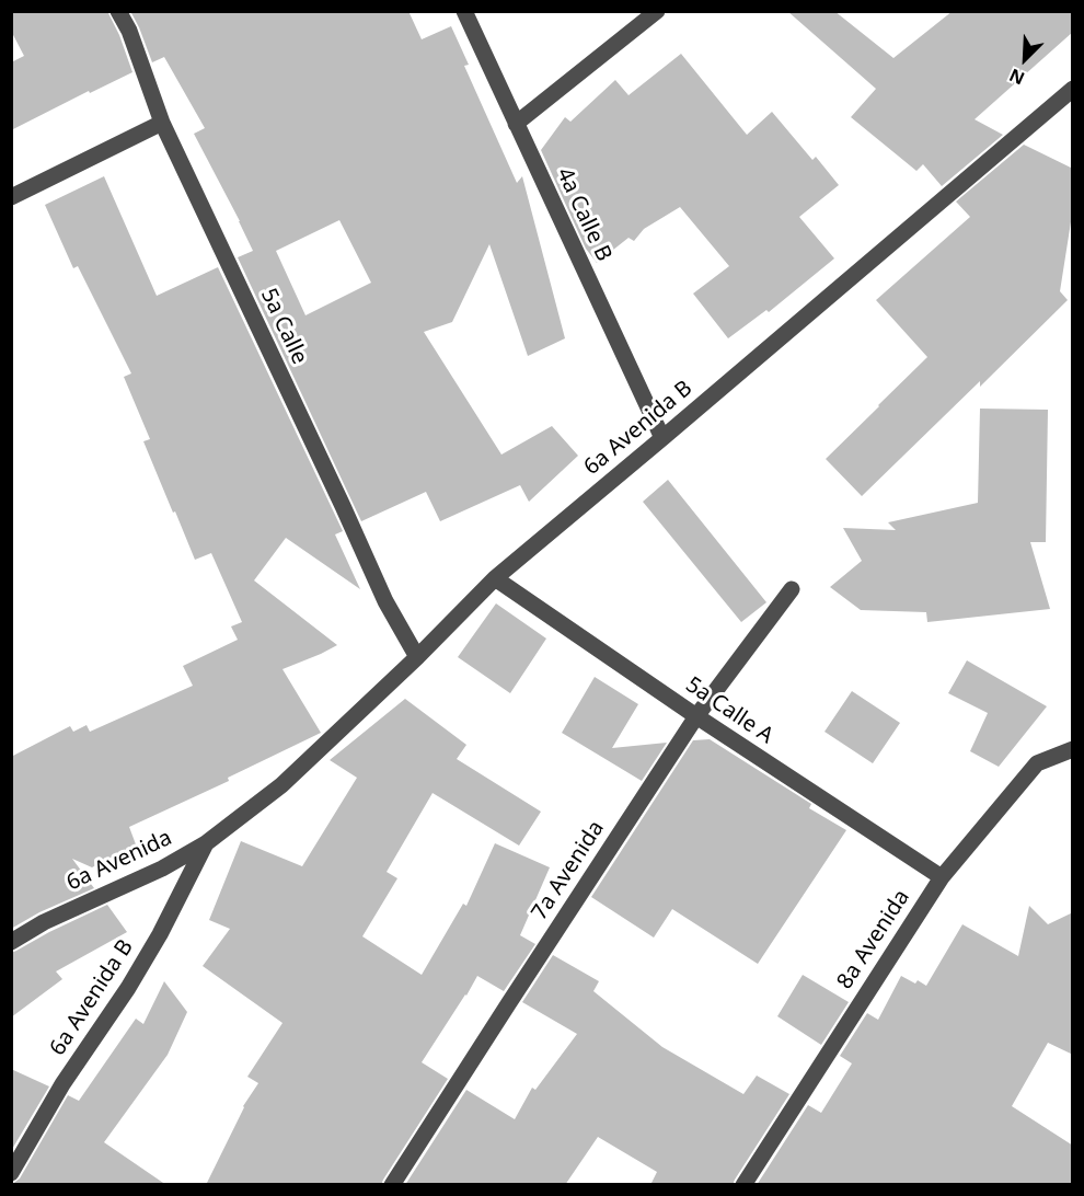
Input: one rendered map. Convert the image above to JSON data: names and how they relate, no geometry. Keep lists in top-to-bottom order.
{
  "streets": {
    "street": [
      "4a Calle B",
      "5a Calle",
      "6a Avenida B",
      "5a Calle A",
      "6a Avenida",
      "7a Avenida",
      "8a Avenida"
    ]
  },
  "crossings": [
    ["4a Calle B", "6a Avenida B"],
    ["5a Calle", "6a Avenida B"],
    ["6a Avenida B", "5a Calle A"],
    ["6a Avenida B", "6a Avenida"],
    ["5a Calle A", "7a Avenida"],
    ["5a Calle A", "8a Avenida"]
  ],
  "north": "bottom left"
}
